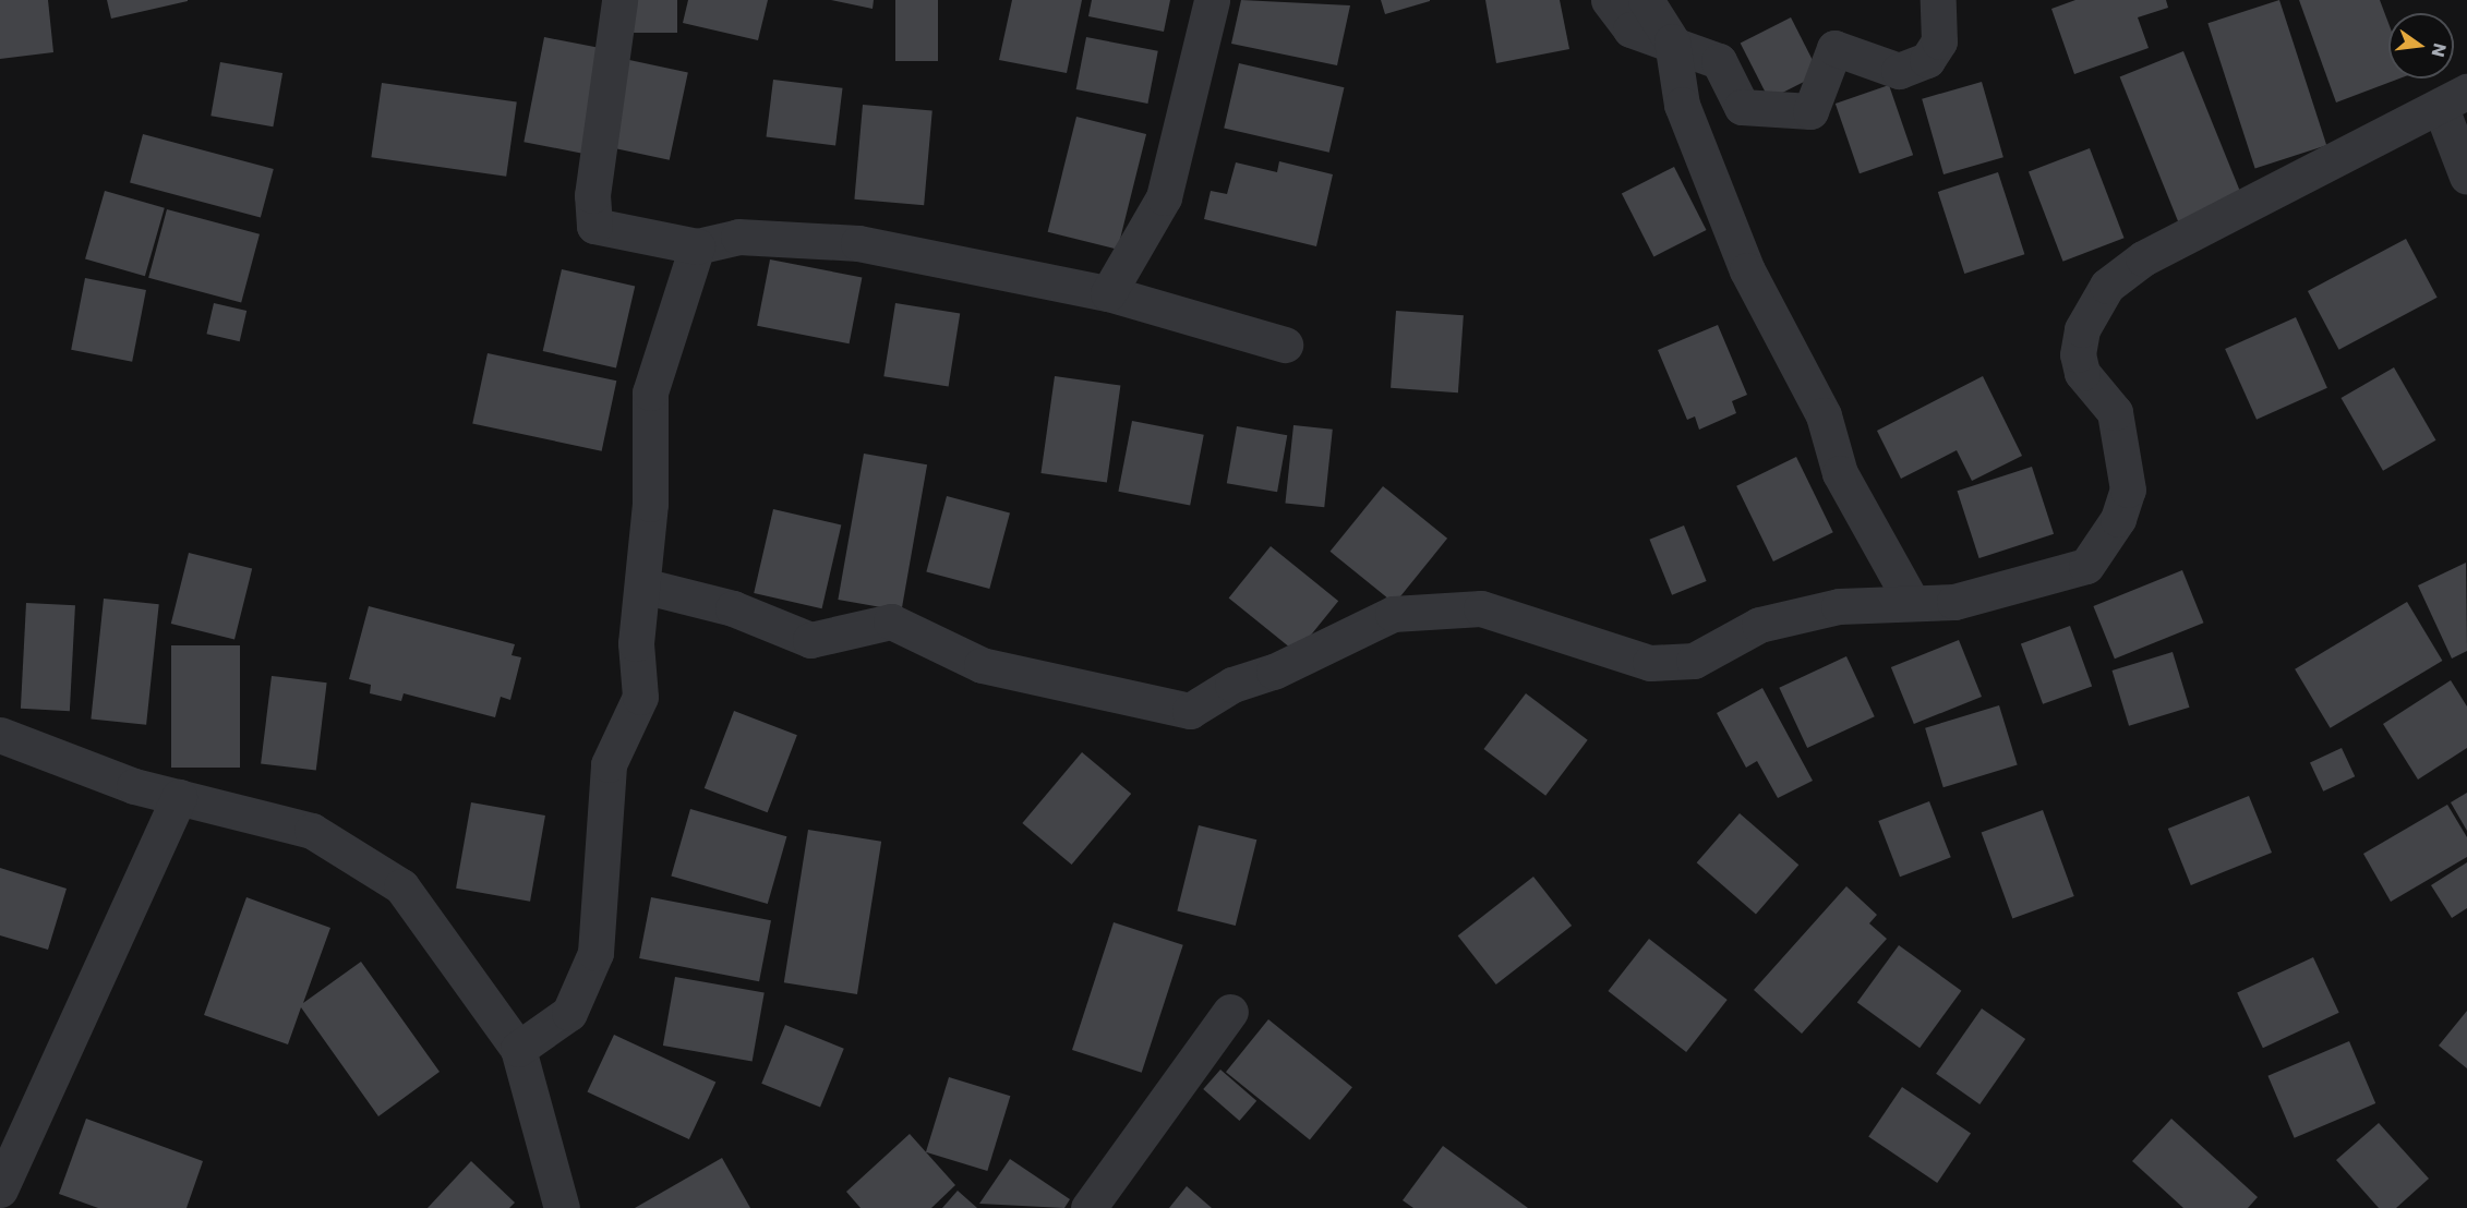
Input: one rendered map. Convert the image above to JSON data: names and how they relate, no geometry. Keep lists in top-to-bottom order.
{
  "north": "right"
}
